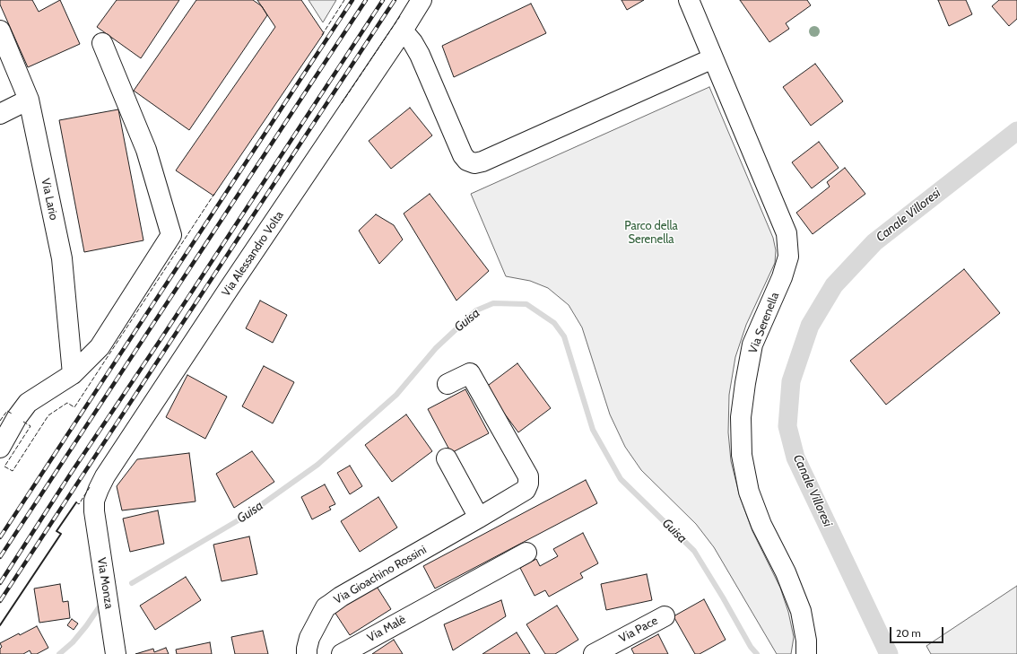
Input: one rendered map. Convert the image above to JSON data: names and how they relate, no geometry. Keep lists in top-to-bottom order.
{
  "streets": {
    "street": [
      "Via Lario",
      "Via Alessandro Volta",
      "Via Serenella",
      "Via Gioachino Rossini",
      "Via Monza",
      "Via Malè",
      "Via Pace"
    ]
  },
  "crossings": [
    ["Via Alessandro Volta", "Via Monza"]
  ],
  "water": ["Canale Villoresi", "Guisa"],
  "parks": ["Parco della Serenella"],
  "scale_bar": "20 m"
}
